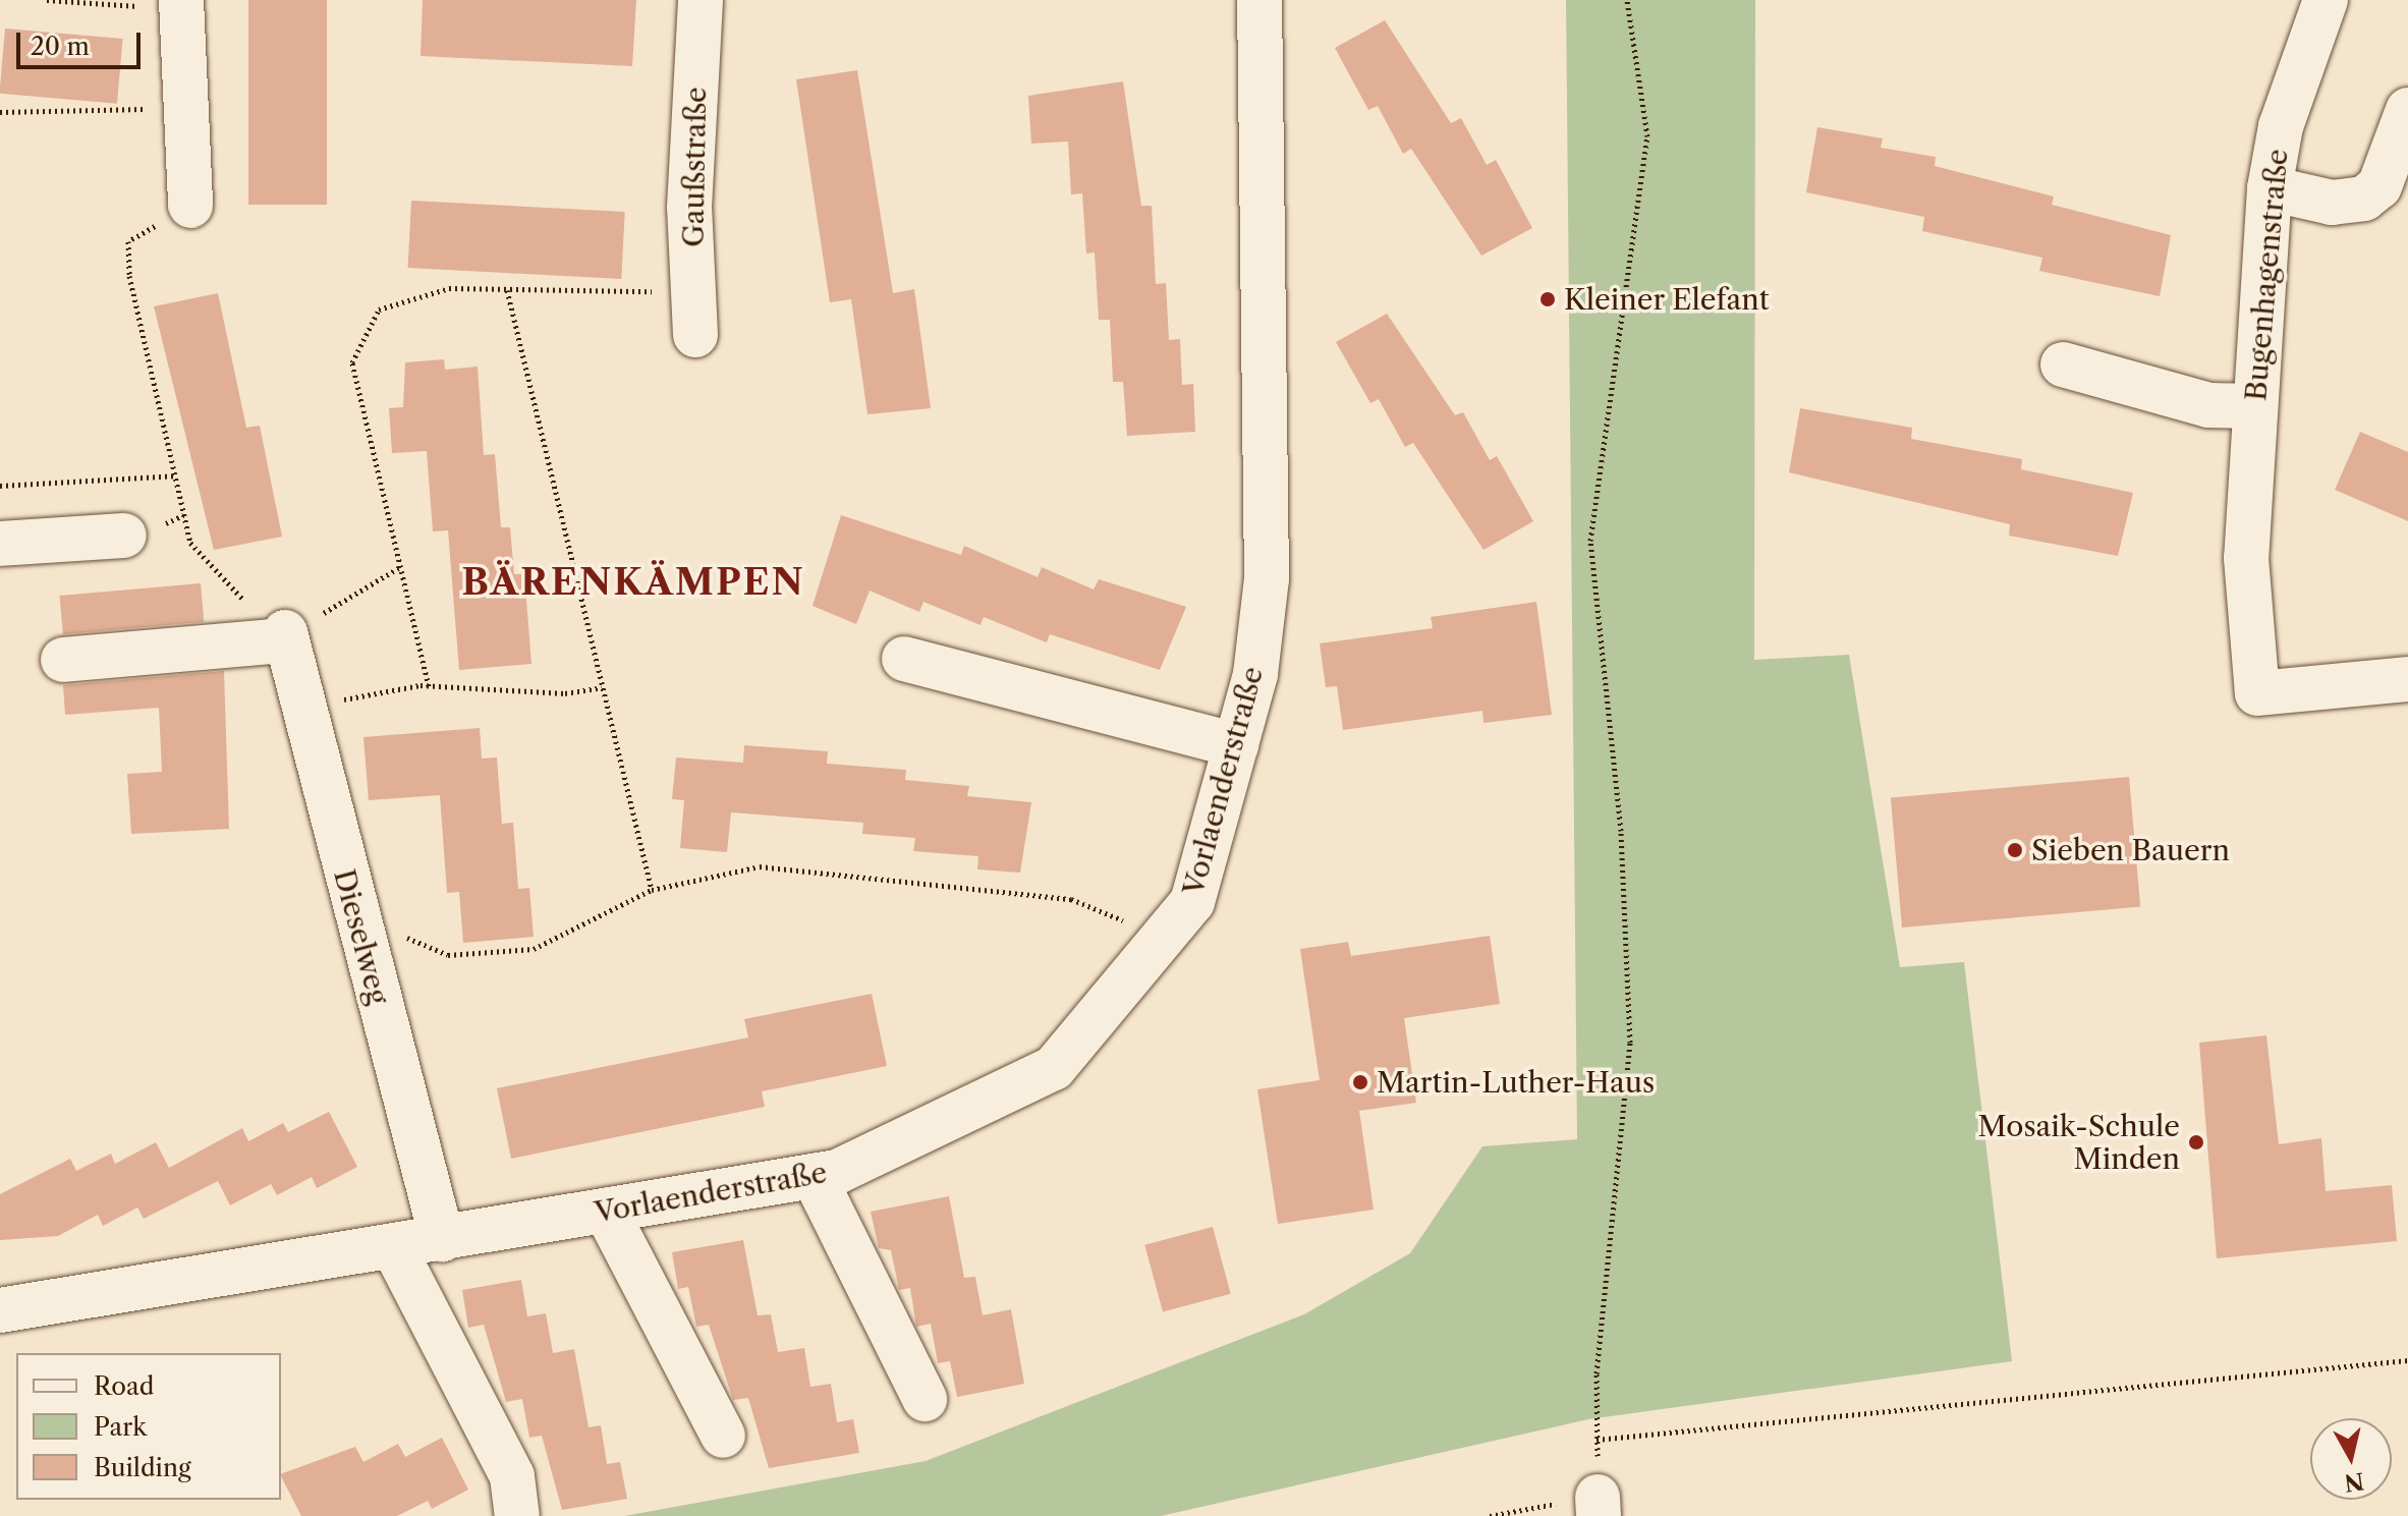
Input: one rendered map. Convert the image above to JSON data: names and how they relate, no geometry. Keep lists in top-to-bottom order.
{
  "streets": {
    "street": [
      "Gaußstraße",
      "Bugenhagenstraße",
      "Vorlaenderstraße",
      "Dieselweg"
    ]
  },
  "crossings": [
    ["Vorlaenderstraße", "Dieselweg"]
  ],
  "districts": ["BÄRENKÄMPEN"],
  "places": [
    "Kleiner Elefant",
    "Sieben Bauern",
    "Martin-Luther-Haus",
    "Mosaik-Schule Minden"
  ],
  "legend": ["Road", "Park", "Building"],
  "scale_bar": "20 m",
  "north": "bottom"
}
